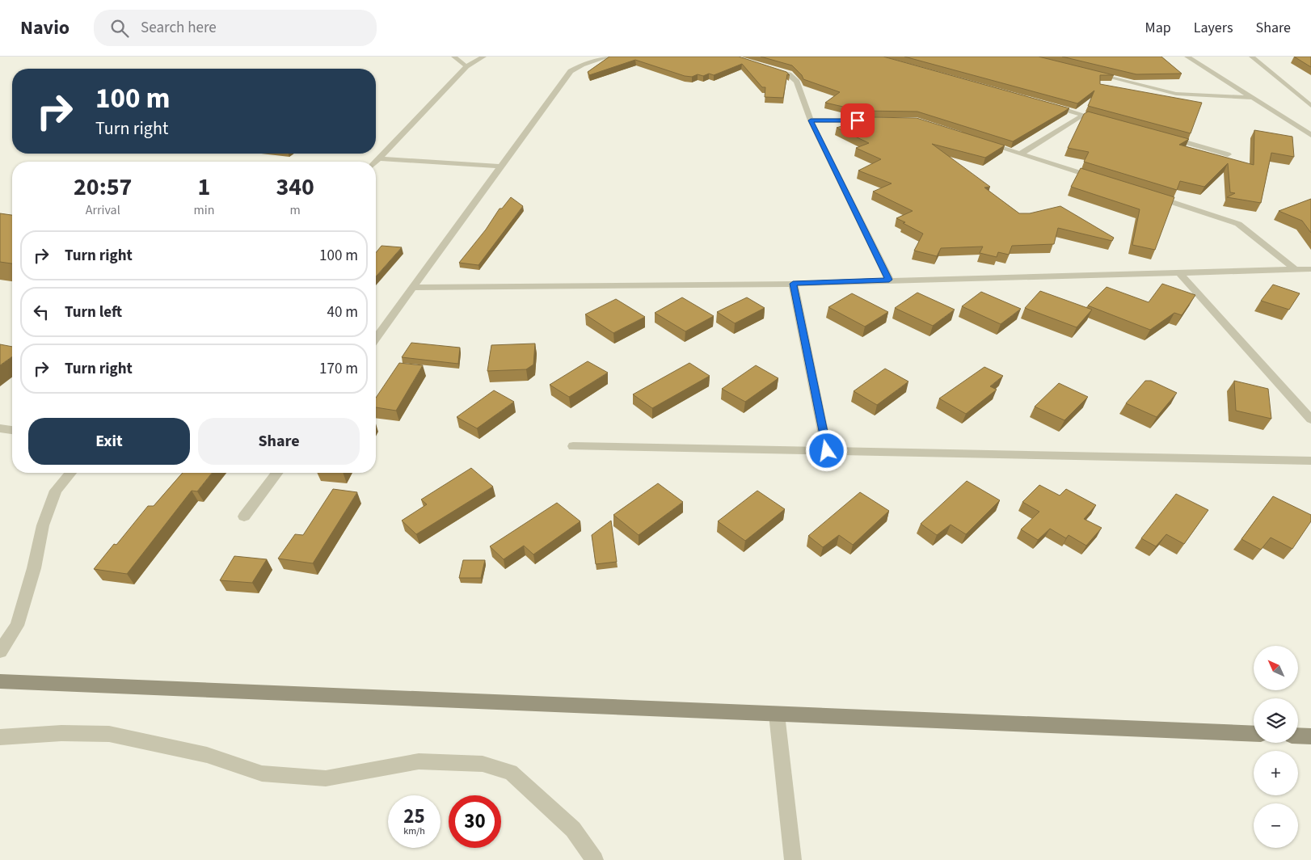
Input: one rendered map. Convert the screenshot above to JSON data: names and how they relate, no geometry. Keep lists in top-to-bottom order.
{
  "north": "top left",
  "page": {
    "header": "Navio",
    "search": "Search here",
    "nav": ["Map", "Layers", "Share"],
    "turn": ["100 m", "Turn right"],
    "eta": [
      "20:57",
      "Arrival",
      "1",
      "min",
      "340",
      "m"
    ],
    "list": [
      {
        "name": "Turn right",
        "value": "100 m"
      },
      {
        "name": "Turn left",
        "value": "40 m"
      },
      {
        "name": "Turn right",
        "value": "170 m"
      }
    ],
    "buttons": ["Exit", "Share"],
    "map_buttons": ["+", "−"],
    "speed": "25 km/h",
    "limit": "30"
  }
}
